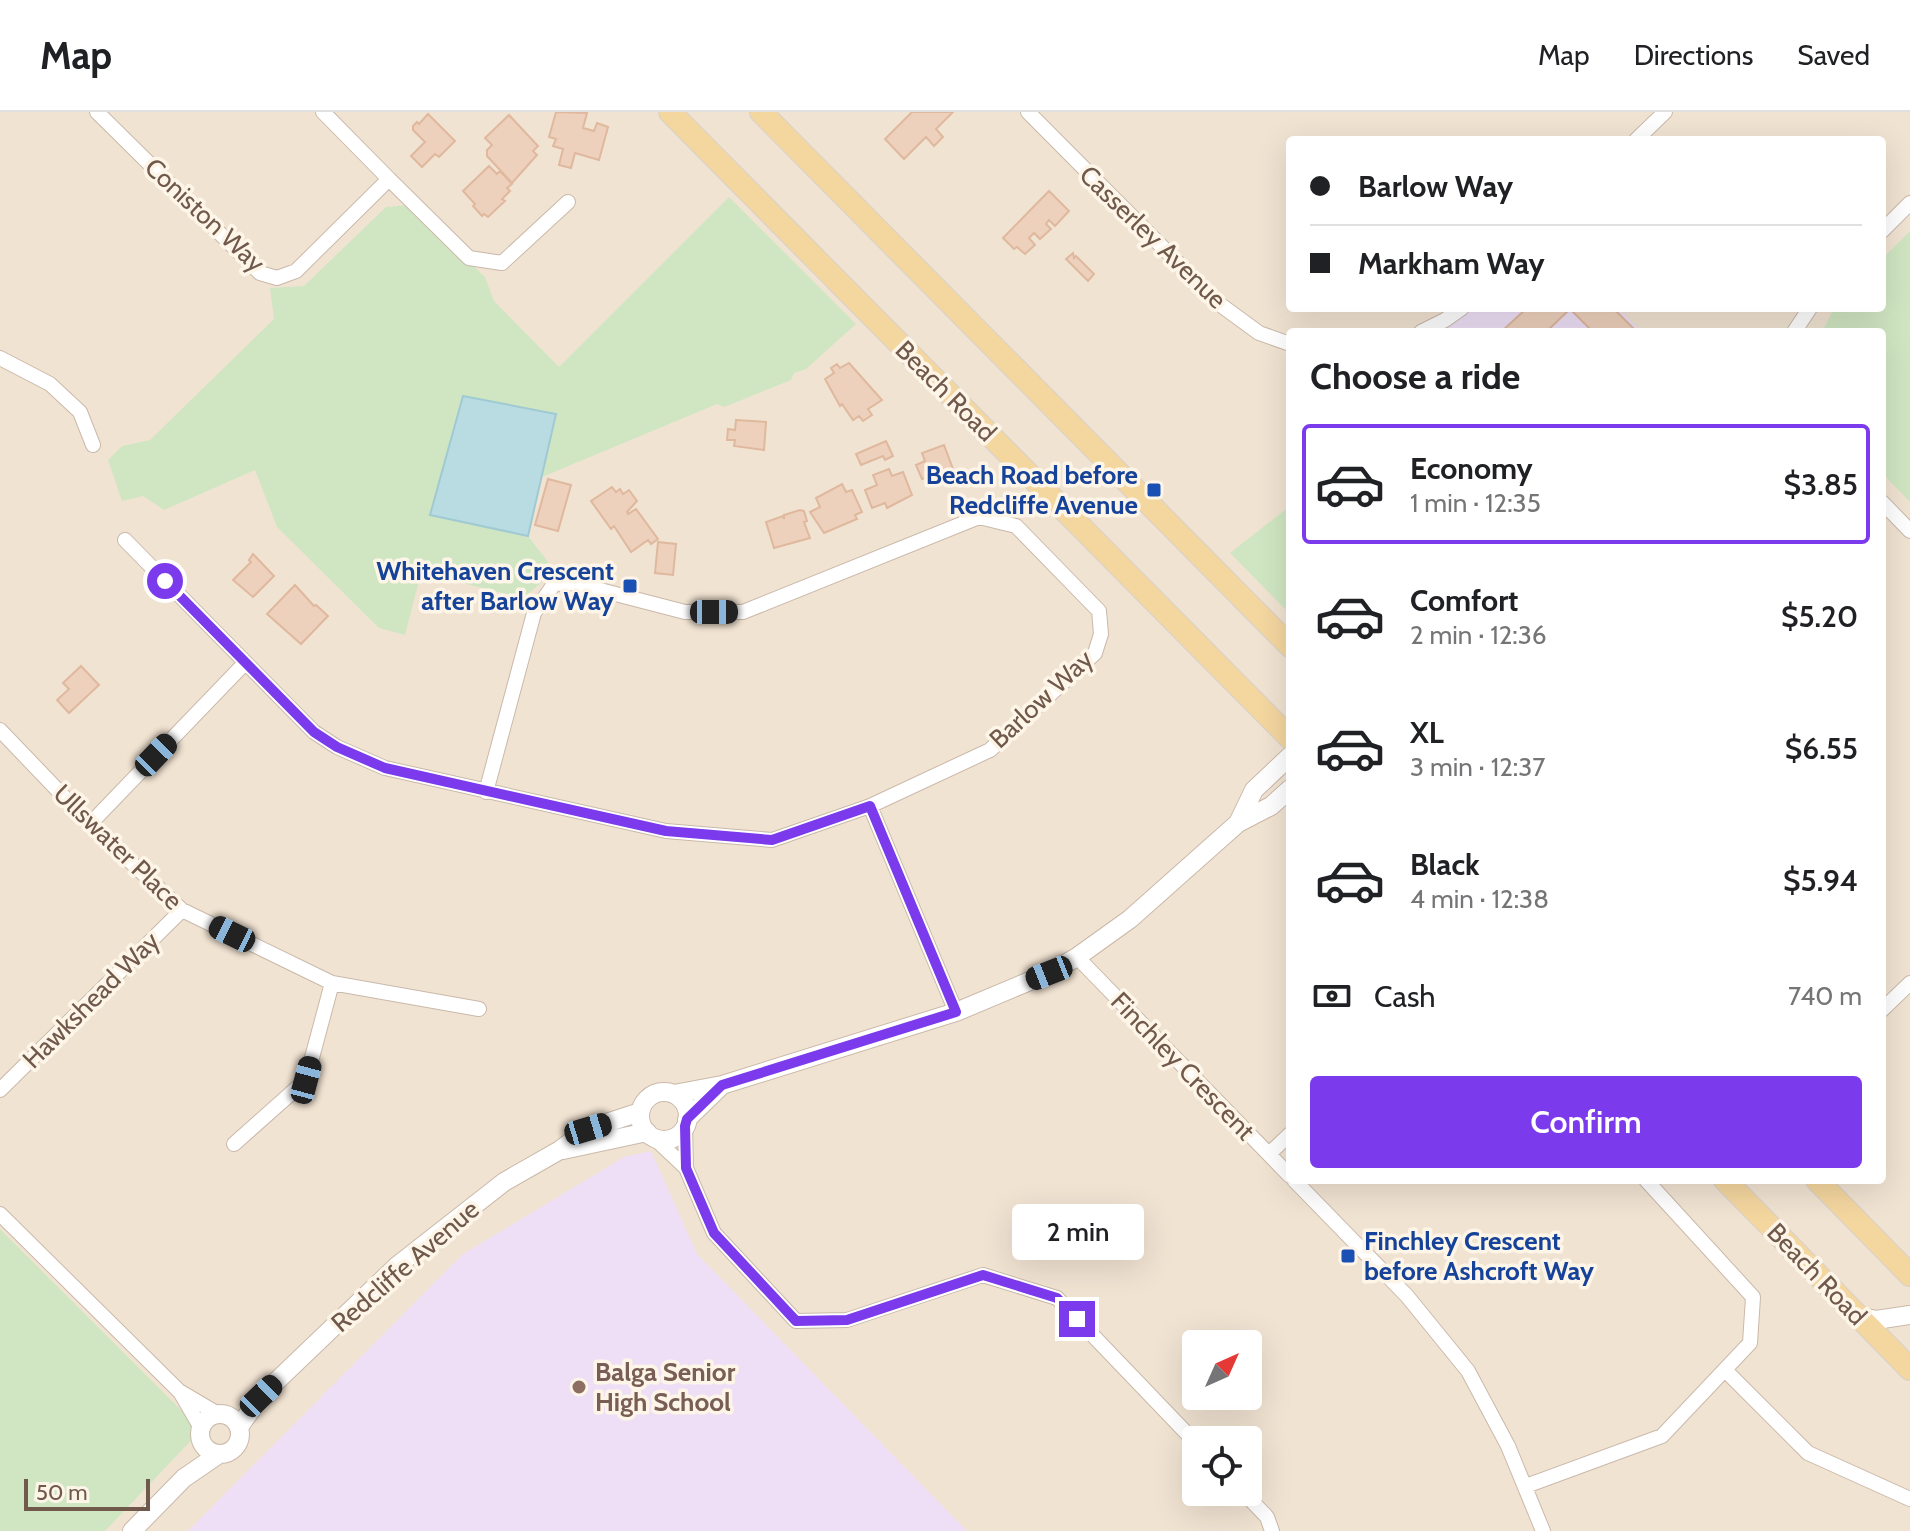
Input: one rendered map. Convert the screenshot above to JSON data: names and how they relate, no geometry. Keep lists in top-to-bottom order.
{
  "streets": {
    "main road": ["Beach Road"],
    "street": [
      "Coniston Way",
      "Casserley Avenue",
      "Barlow Way",
      "Ullswater Place",
      "Hawkshead Way",
      "Finchley Crescent",
      "Redcliffe Avenue"
    ]
  },
  "crossings": [
    ["Ullswater Place", "Hawkshead Way"]
  ],
  "places": {
    "transit": ["Beach Road before Redcliffe Avenue", "Whitehaven Crescent after Barlow Way", "Finchley Crescent before Ashcroft Way"],
    "other": ["Balga Senior High School"]
  },
  "scale_bar": "50 m",
  "north": "top right",
  "page": {
    "header": "Map",
    "nav": ["Map", "Directions", "Saved"],
    "banner": ["Barlow Way", "Markham Way"],
    "heading": "Choose a ride",
    "list": [
      {
        "name": "Economy",
        "note": "1 min · 12:35",
        "value": "$3.85"
      },
      {
        "name": "Comfort",
        "note": "2 min · 12:36",
        "value": "$5.20"
      },
      {
        "name": "XL",
        "note": "3 min · 12:37",
        "value": "$6.55"
      },
      {
        "name": "Black",
        "note": "4 min · 12:38",
        "value": "$5.94"
      }
    ],
    "pay": ["Cash", "740 m"],
    "buttons": "Confirm",
    "bubble": "2 min",
    "scale": "50 m"
  }
}
